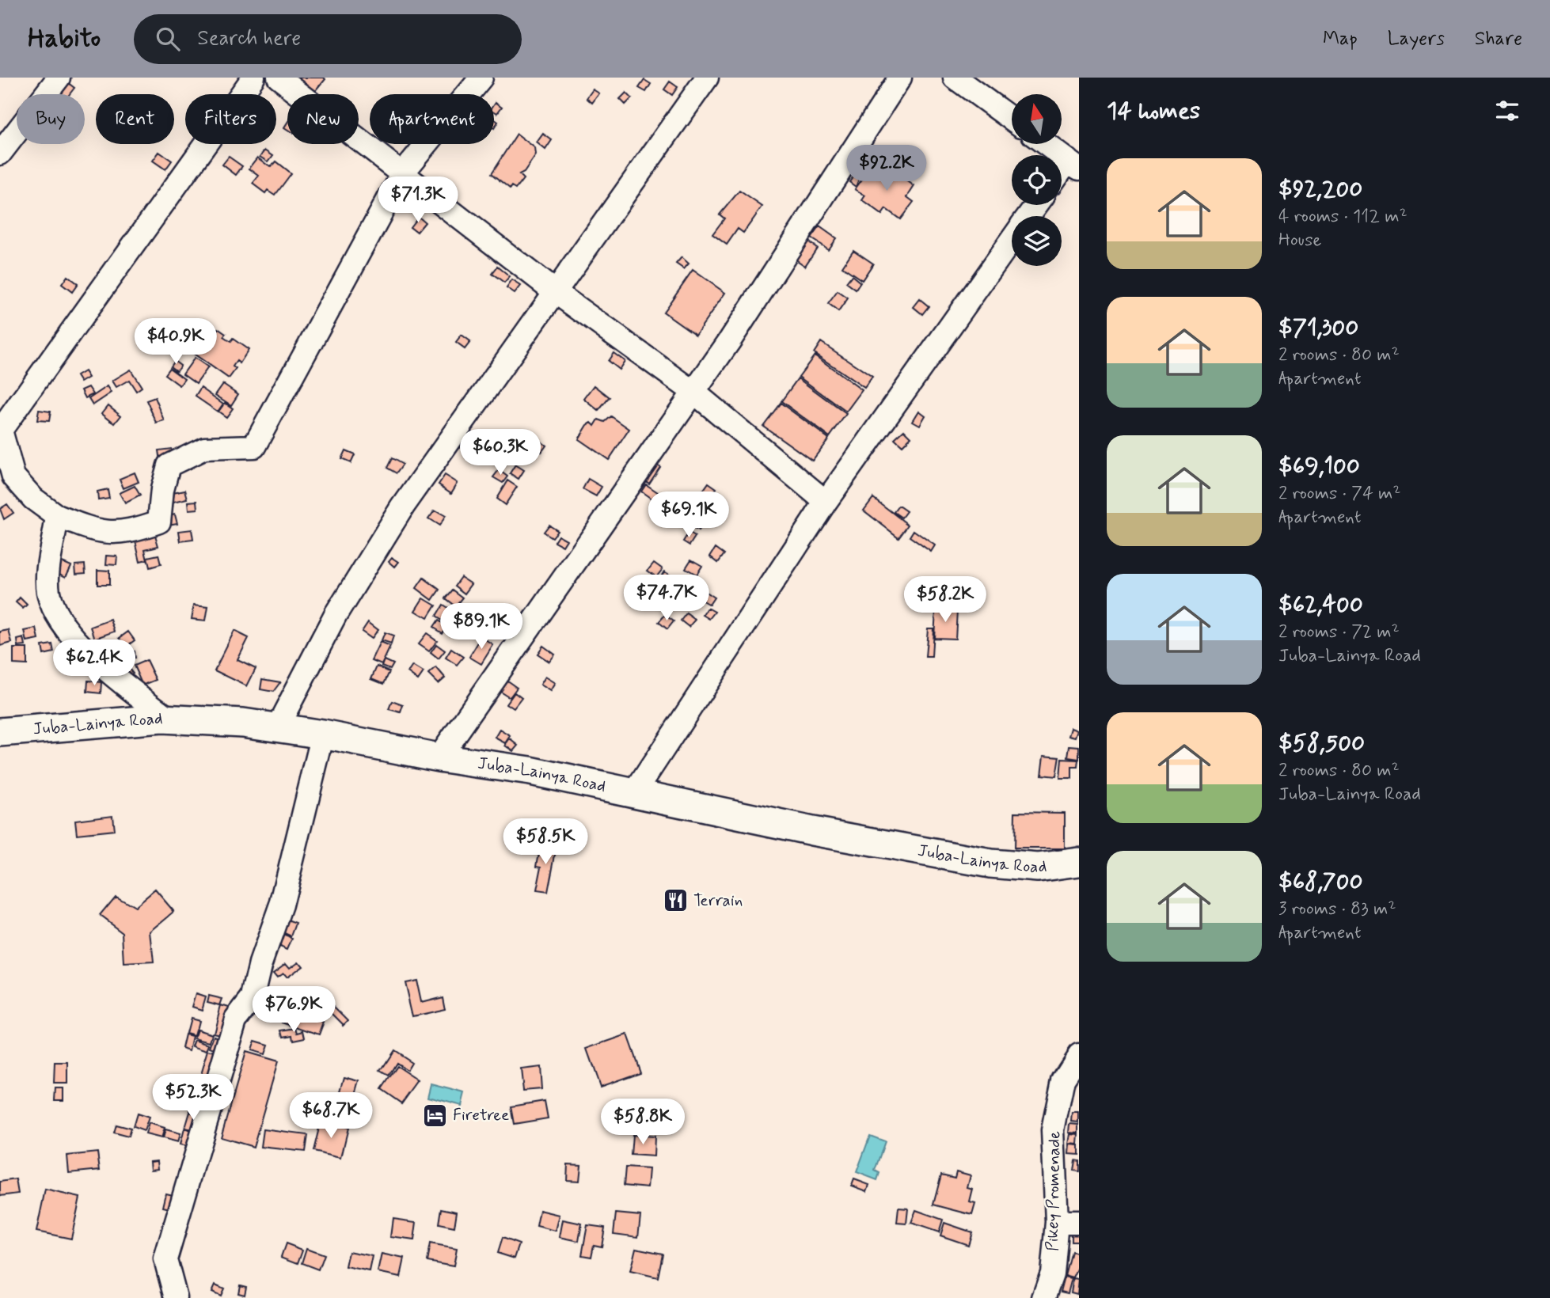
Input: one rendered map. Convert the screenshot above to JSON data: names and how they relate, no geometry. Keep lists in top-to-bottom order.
{
  "streets": {
    "main road": ["Juba-Lainya Road"],
    "street": ["Pikey Promenade"]
  },
  "places": {
    "restaurant": ["Terrain"],
    "hotel": ["Firetree"]
  },
  "north": "top",
  "page": {
    "header": "Habito",
    "search": "Search here",
    "nav": ["Map", "Layers", "Share"],
    "heading": "14 homes",
    "chip": [
      "Buy",
      "Rent",
      "Filters",
      "New",
      "Apartment"
    ],
    "list": [
      {
        "name": "$92,200",
        "note": "4 rooms · 112 m² · House"
      },
      {
        "name": "$71,300",
        "note": "2 rooms · 80 m² · Apartment"
      },
      {
        "name": "$69,100",
        "note": "2 rooms · 74 m² · Apartment"
      },
      {
        "name": "$62,400",
        "note": "2 rooms · 72 m² · Juba-Lainya Road"
      },
      {
        "name": "$58,500",
        "note": "2 rooms · 80 m² · Juba-Lainya Road"
      },
      {
        "name": "$68,700",
        "note": "3 rooms · 83 m² · Apartment"
      }
    ],
    "price": [
      "$92.2K",
      "$71.3K",
      "$40.9K",
      "$60.3K",
      "$69.1K",
      "$74.7K",
      "$58.2K",
      "$89.1K",
      "$62.4K",
      "$58.5K",
      "$76.9K",
      "$52.3K",
      "$68.7K",
      "$58.8K"
    ]
  }
}
